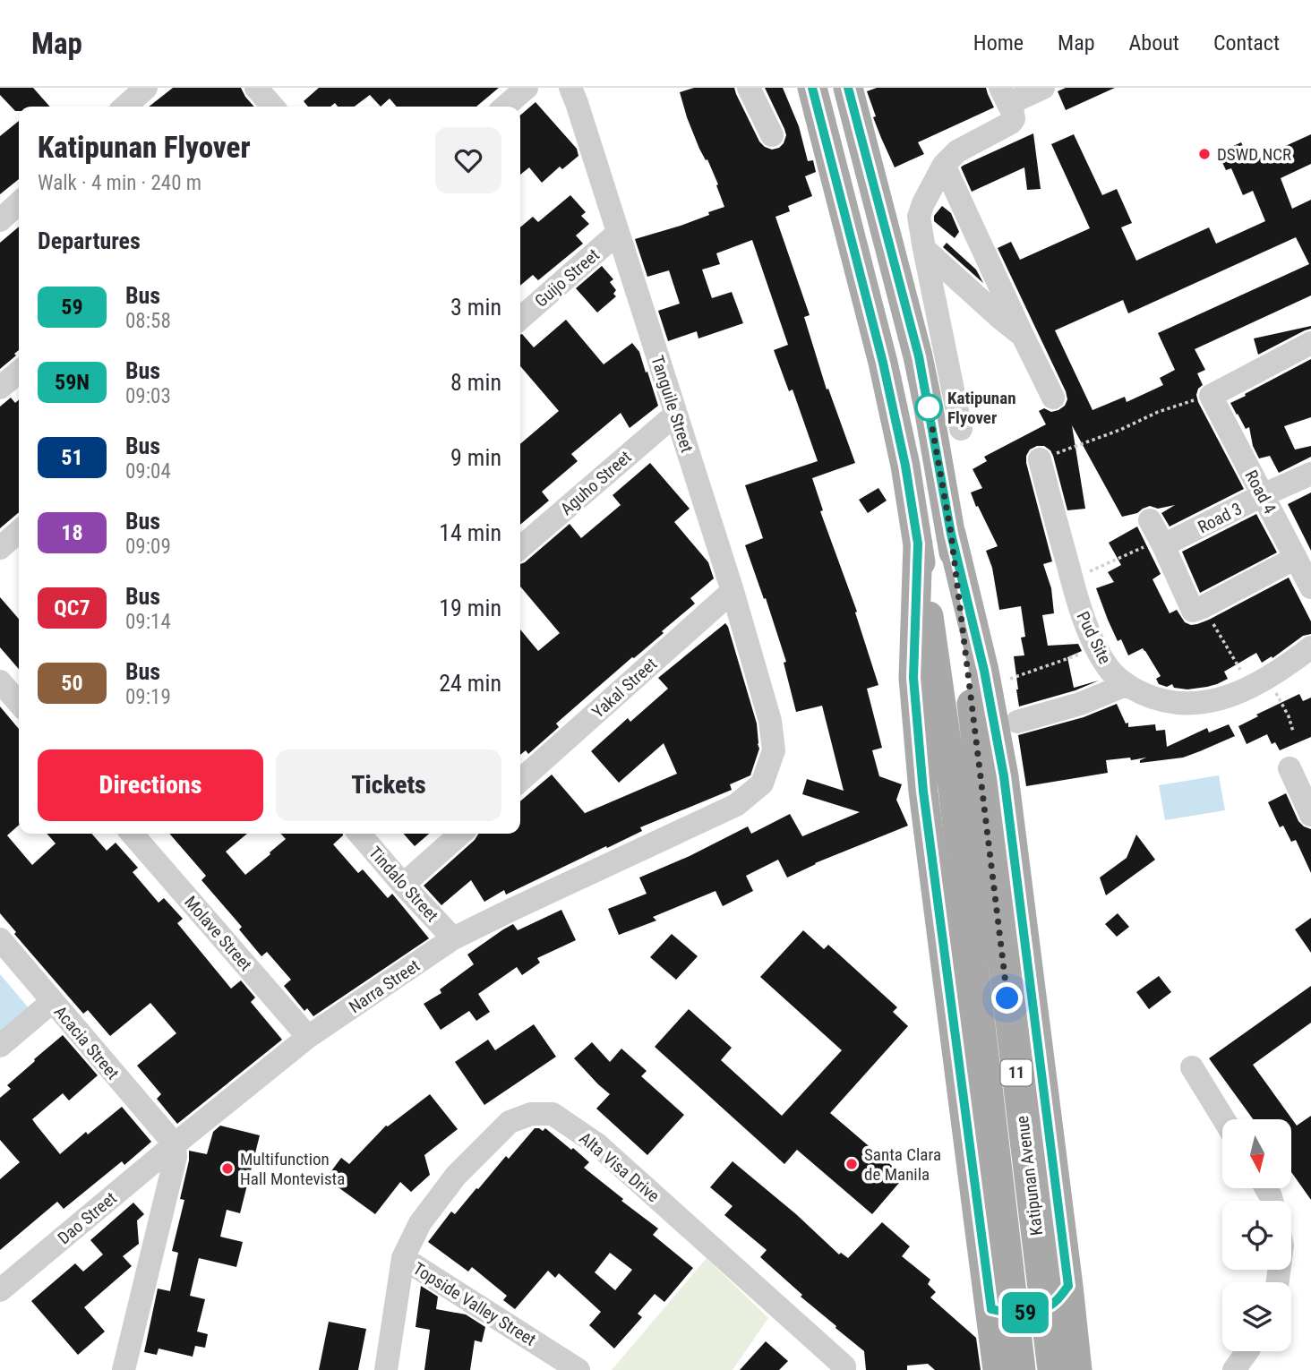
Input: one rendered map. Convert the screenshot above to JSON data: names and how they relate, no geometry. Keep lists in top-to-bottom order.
{
  "streets": {
    "main road": ["11", "Katipunan Avenue"],
    "street": [
      "Guijo Street",
      "Tanguile Street",
      "Aguho Street",
      "Road 4",
      "Road 3",
      "Pud Site",
      "Yakal Street",
      "Tindalo Street",
      "Molave Street",
      "Narra Street",
      "Acacia Street",
      "Alta Visa Drive",
      "Dao Street",
      "Topside Valley Street"
    ]
  },
  "crossings": [
    ["Guijo Street", "Tanguile Street"],
    ["Tanguile Street", "Aguho Street"],
    ["Tanguile Street", "Yakal Street"],
    ["Tanguile Street", "Narra Street"],
    ["Road 4", "Road 3"],
    ["Tindalo Street", "Narra Street"],
    ["Molave Street", "Narra Street"],
    ["Narra Street", "Acacia Street"],
    ["Narra Street", "Dao Street"],
    ["Acacia Street", "Dao Street"],
    ["Alta Visa Drive", "Topside Valley Street"]
  ],
  "places": [
    "DSWD NCR",
    "Katipunan Flyover",
    "Santa Clara de Manila",
    "Multifunction Hall Montevista"
  ],
  "lines": ["bus line 59"],
  "north": "bottom",
  "page": {
    "header": "Map",
    "nav": [
      "Home",
      "Map",
      "About",
      "Contact"
    ],
    "on_map": "59",
    "heading": [
      ["Katipunan Flyover", "Walk · 4 min · 240 m"],
      "Departures"
    ],
    "list": [
      {
        "mark": "59",
        "name": "Bus",
        "note": "08:58",
        "value": "3 min"
      },
      {
        "mark": "59N",
        "name": "Bus",
        "note": "09:03",
        "value": "8 min"
      },
      {
        "mark": "51",
        "name": "Bus",
        "note": "09:04",
        "value": "9 min"
      },
      {
        "mark": "18",
        "name": "Bus",
        "note": "09:09",
        "value": "14 min"
      },
      {
        "mark": "QC7",
        "name": "Bus",
        "note": "09:14",
        "value": "19 min"
      },
      {
        "mark": "50",
        "name": "Bus",
        "note": "09:19",
        "value": "24 min"
      }
    ],
    "buttons": ["Directions", "Tickets"]
  }
}
